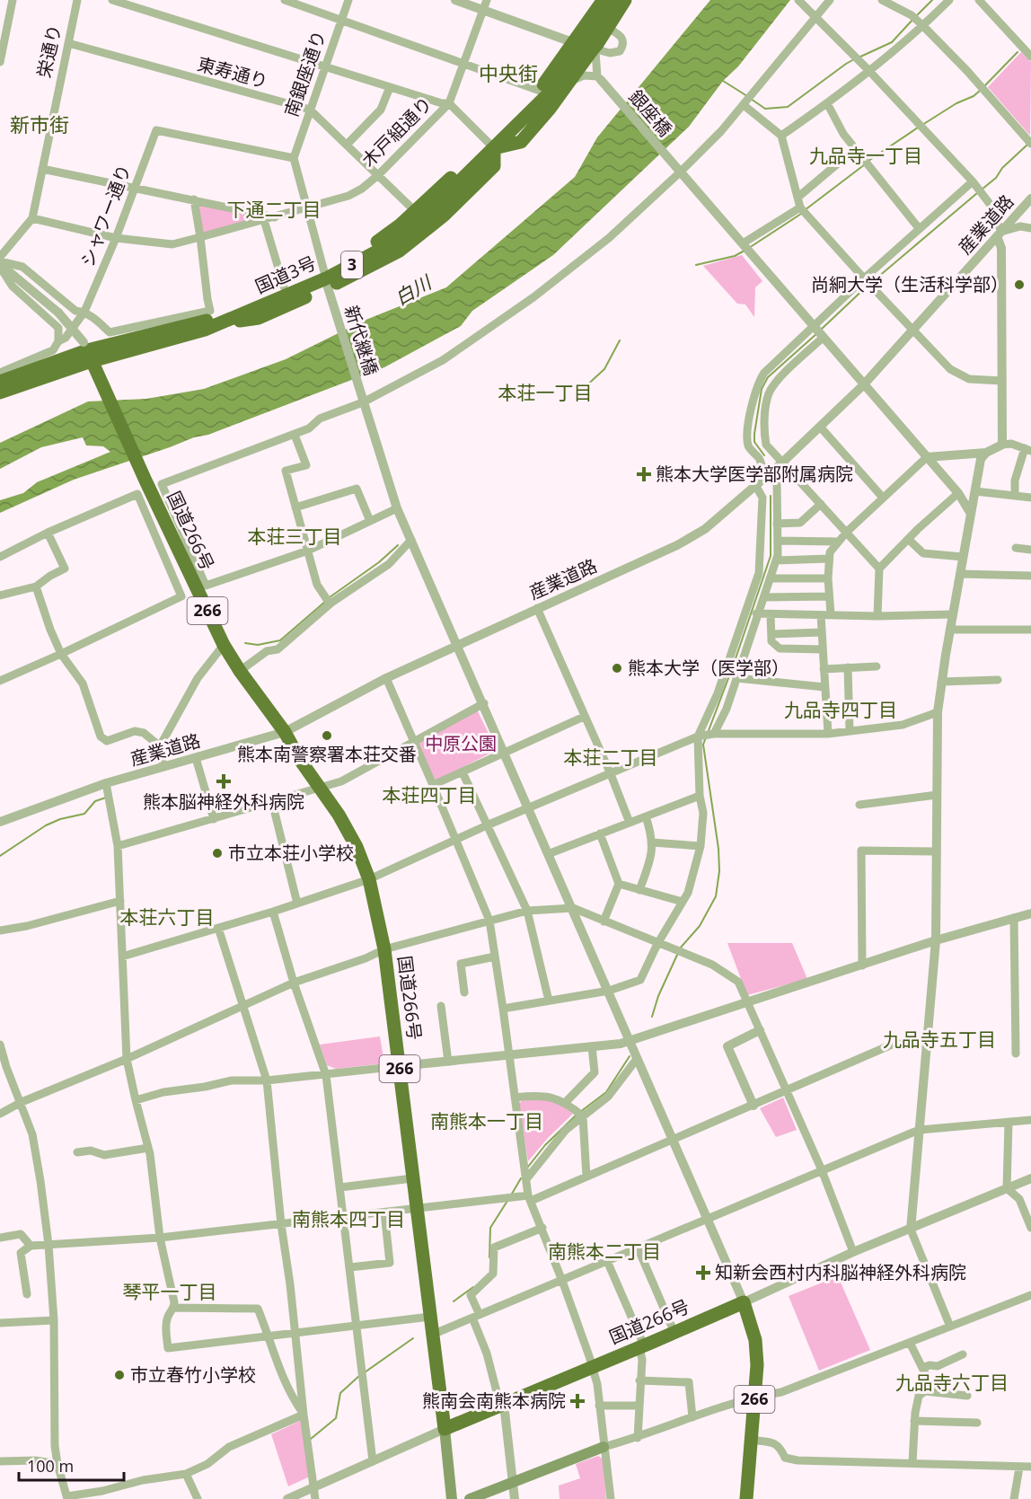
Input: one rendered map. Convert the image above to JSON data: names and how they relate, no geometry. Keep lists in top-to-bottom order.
{
  "streets": {
    "highway": [
      "3",
      "国道3号",
      "国道266号",
      "266"
    ],
    "street": [
      "栄通り",
      "東寿通り",
      "南銀座通り",
      "銀座橋",
      "木戸組通り",
      "シャワー通り",
      "産業道路",
      "新代継橋"
    ]
  },
  "crossings": [
    ["栄通り", "東寿通り"],
    ["栄通り", "木戸組通り"],
    ["東寿通り", "南銀座通り"],
    ["南銀座通り", "シャワー通り"],
    ["銀座橋", "産業道路"],
    ["木戸組通り", "シャワー通り"],
    ["シャワー通り", "国道3号"],
    ["産業道路", "新代継橋"],
    ["産業道路", "国道266号"],
    ["3", "国道3号"],
    ["国道3号", "新代継橋"],
    ["国道3号", "国道266号"],
    ["新代継橋", "国道266号"],
    ["新代継橋", "266"],
    ["国道266号", "266"]
  ],
  "districts": [
    "中央街",
    "新市街",
    "九品寺一丁目",
    "下通二丁目",
    "本荘一丁目",
    "本荘三丁目",
    "九品寺四丁目",
    "本荘二丁目",
    "本荘四丁目",
    "本荘六丁目",
    "九品寺五丁目",
    "南熊本一丁目",
    "南熊本四丁目",
    "南熊本二丁目",
    "琴平一丁目",
    "九品寺六丁目"
  ],
  "water": ["白川"],
  "parks": ["中原公園"],
  "places": {
    "other": [
      "尚絅大学（生活科学部）",
      "熊本大学（医学部）",
      "熊本南警察署本荘交番",
      "市立本荘小学校",
      "市立春竹小学校"
    ],
    "health": [
      "熊本大学医学部附属病院",
      "熊本脳神経外科病院",
      "知新会西村内科脳神経外科病院",
      "熊南会南熊本病院"
    ]
  },
  "scale_bar": "100 m"
}
